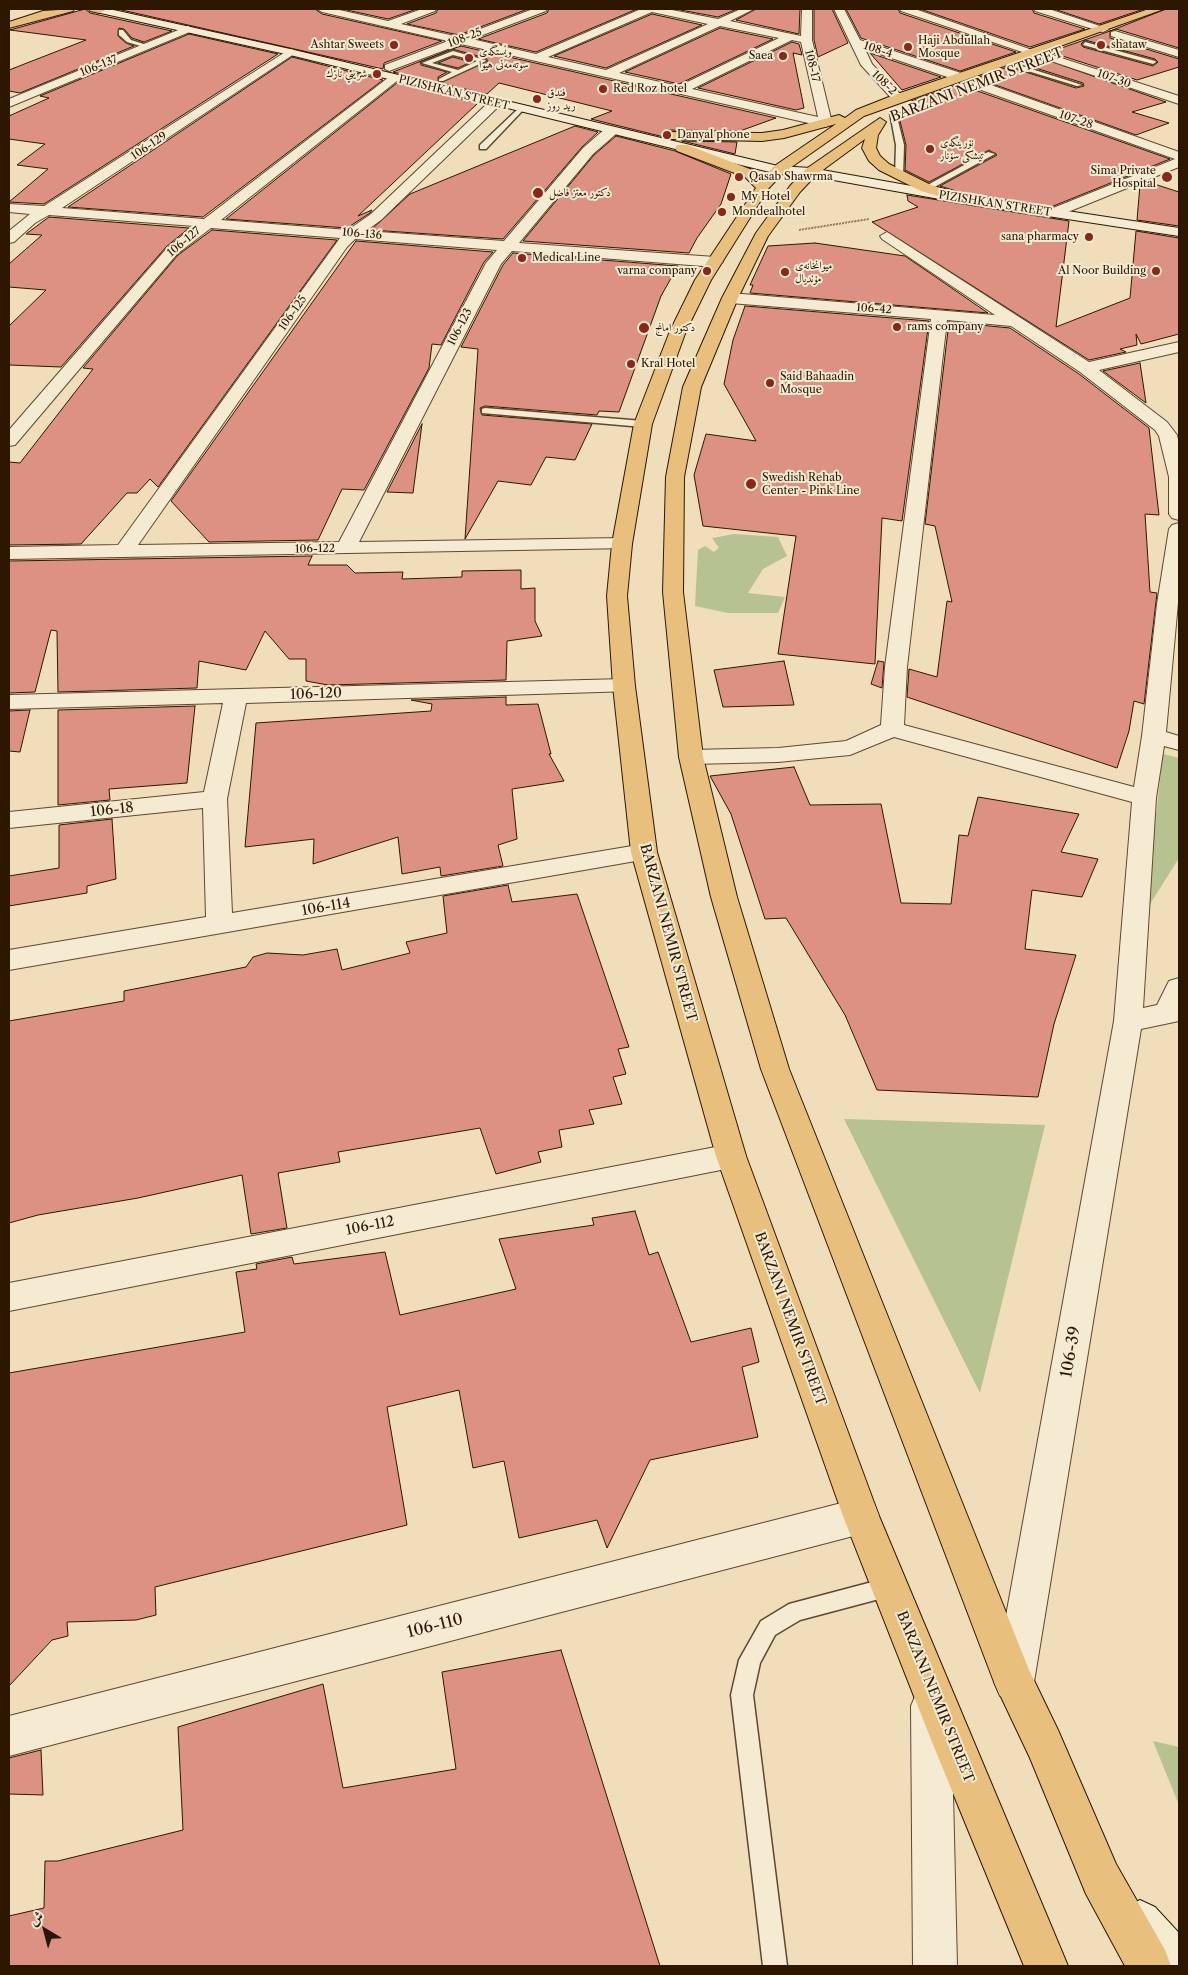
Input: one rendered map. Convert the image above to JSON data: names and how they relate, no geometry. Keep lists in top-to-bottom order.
{
  "streets": {
    "main road": ["BARZANI NEMIR STREET"],
    "street": [
      "108-25",
      "108-4",
      "106-137",
      "108-17",
      "107-30",
      "108-2",
      "PIZISHKAN STREET",
      "107-28",
      "106-129",
      "106-136",
      "106-127",
      "106-42",
      "106-125",
      "106-123",
      "106-122",
      "106-120",
      "106-18",
      "106-114",
      "106-112",
      "106-39",
      "106-110"
    ]
  },
  "crossings": [
    ["108-25", "PIZISHKAN STREET"],
    ["108-25", "106-127"],
    ["108-4", "108-2"],
    ["108-4", "BARZANI NEMIR STREET"],
    ["106-137", "PIZISHKAN STREET"],
    ["107-30", "BARZANI NEMIR STREET"],
    ["108-2", "BARZANI NEMIR STREET"],
    ["BARZANI NEMIR STREET", "PIZISHKAN STREET"],
    ["BARZANI NEMIR STREET", "107-28"],
    ["BARZANI NEMIR STREET", "106-136"],
    ["BARZANI NEMIR STREET", "106-42"],
    ["BARZANI NEMIR STREET", "106-122"],
    ["BARZANI NEMIR STREET", "106-120"],
    ["BARZANI NEMIR STREET", "106-114"],
    ["BARZANI NEMIR STREET", "106-112"],
    ["BARZANI NEMIR STREET", "106-39"],
    ["BARZANI NEMIR STREET", "106-110"],
    ["PIZISHKAN STREET", "106-129"],
    ["PIZISHKAN STREET", "106-127"],
    ["PIZISHKAN STREET", "106-125"],
    ["PIZISHKAN STREET", "106-123"],
    ["106-129", "106-136"],
    ["106-136", "106-127"],
    ["106-136", "106-125"],
    ["106-136", "106-123"],
    ["106-125", "106-122"],
    ["106-123", "106-122"]
  ],
  "places": [
    "Ashtar Sweets",
    "shataw",
    "Haji Abdullah Mosque",
    "Saea",
    "وێستگەی سوتەمەنی هیوا",
    "شريني نازك",
    "Red Roz hotel",
    "فندق ريد روز",
    "Danyal phone",
    "نۆرینگەی تیشکی سۆنار",
    "Qasab Shawrma",
    "Sima Private Hospital",
    "دكتور معتز فاضل",
    "My Hotel",
    "Mondealhotel",
    "sana pharmacy",
    "Medical Line",
    "varna company",
    "Al Noor Building",
    "میوانخانەی مۆندیال",
    "rams company",
    "دكتور امانج",
    "Kral Hotel",
    "Said Bahaadin Mosque",
    "Swedish Rehab Center - Pink Line"
  ],
  "north": "top left"
}
